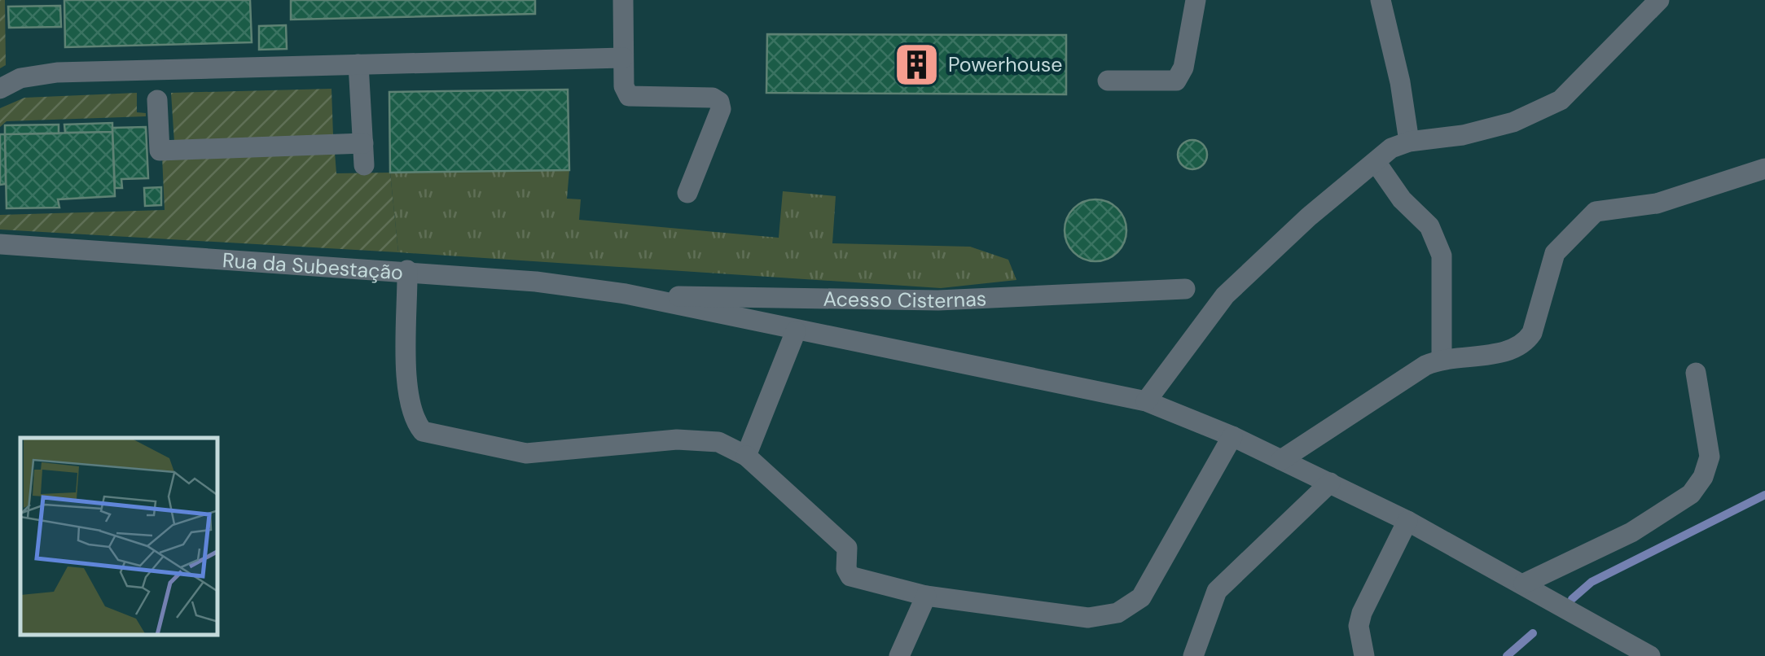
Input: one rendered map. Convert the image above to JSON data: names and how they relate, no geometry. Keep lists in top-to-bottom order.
{
  "streets": {
    "street": ["Rua da Subestação", "Acesso Cisternas"]
  },
  "crossings": [
    ["Rua da Subestação", "Acesso Cisternas"]
  ],
  "places": {
    "building": ["Powerhouse"]
  }
}
